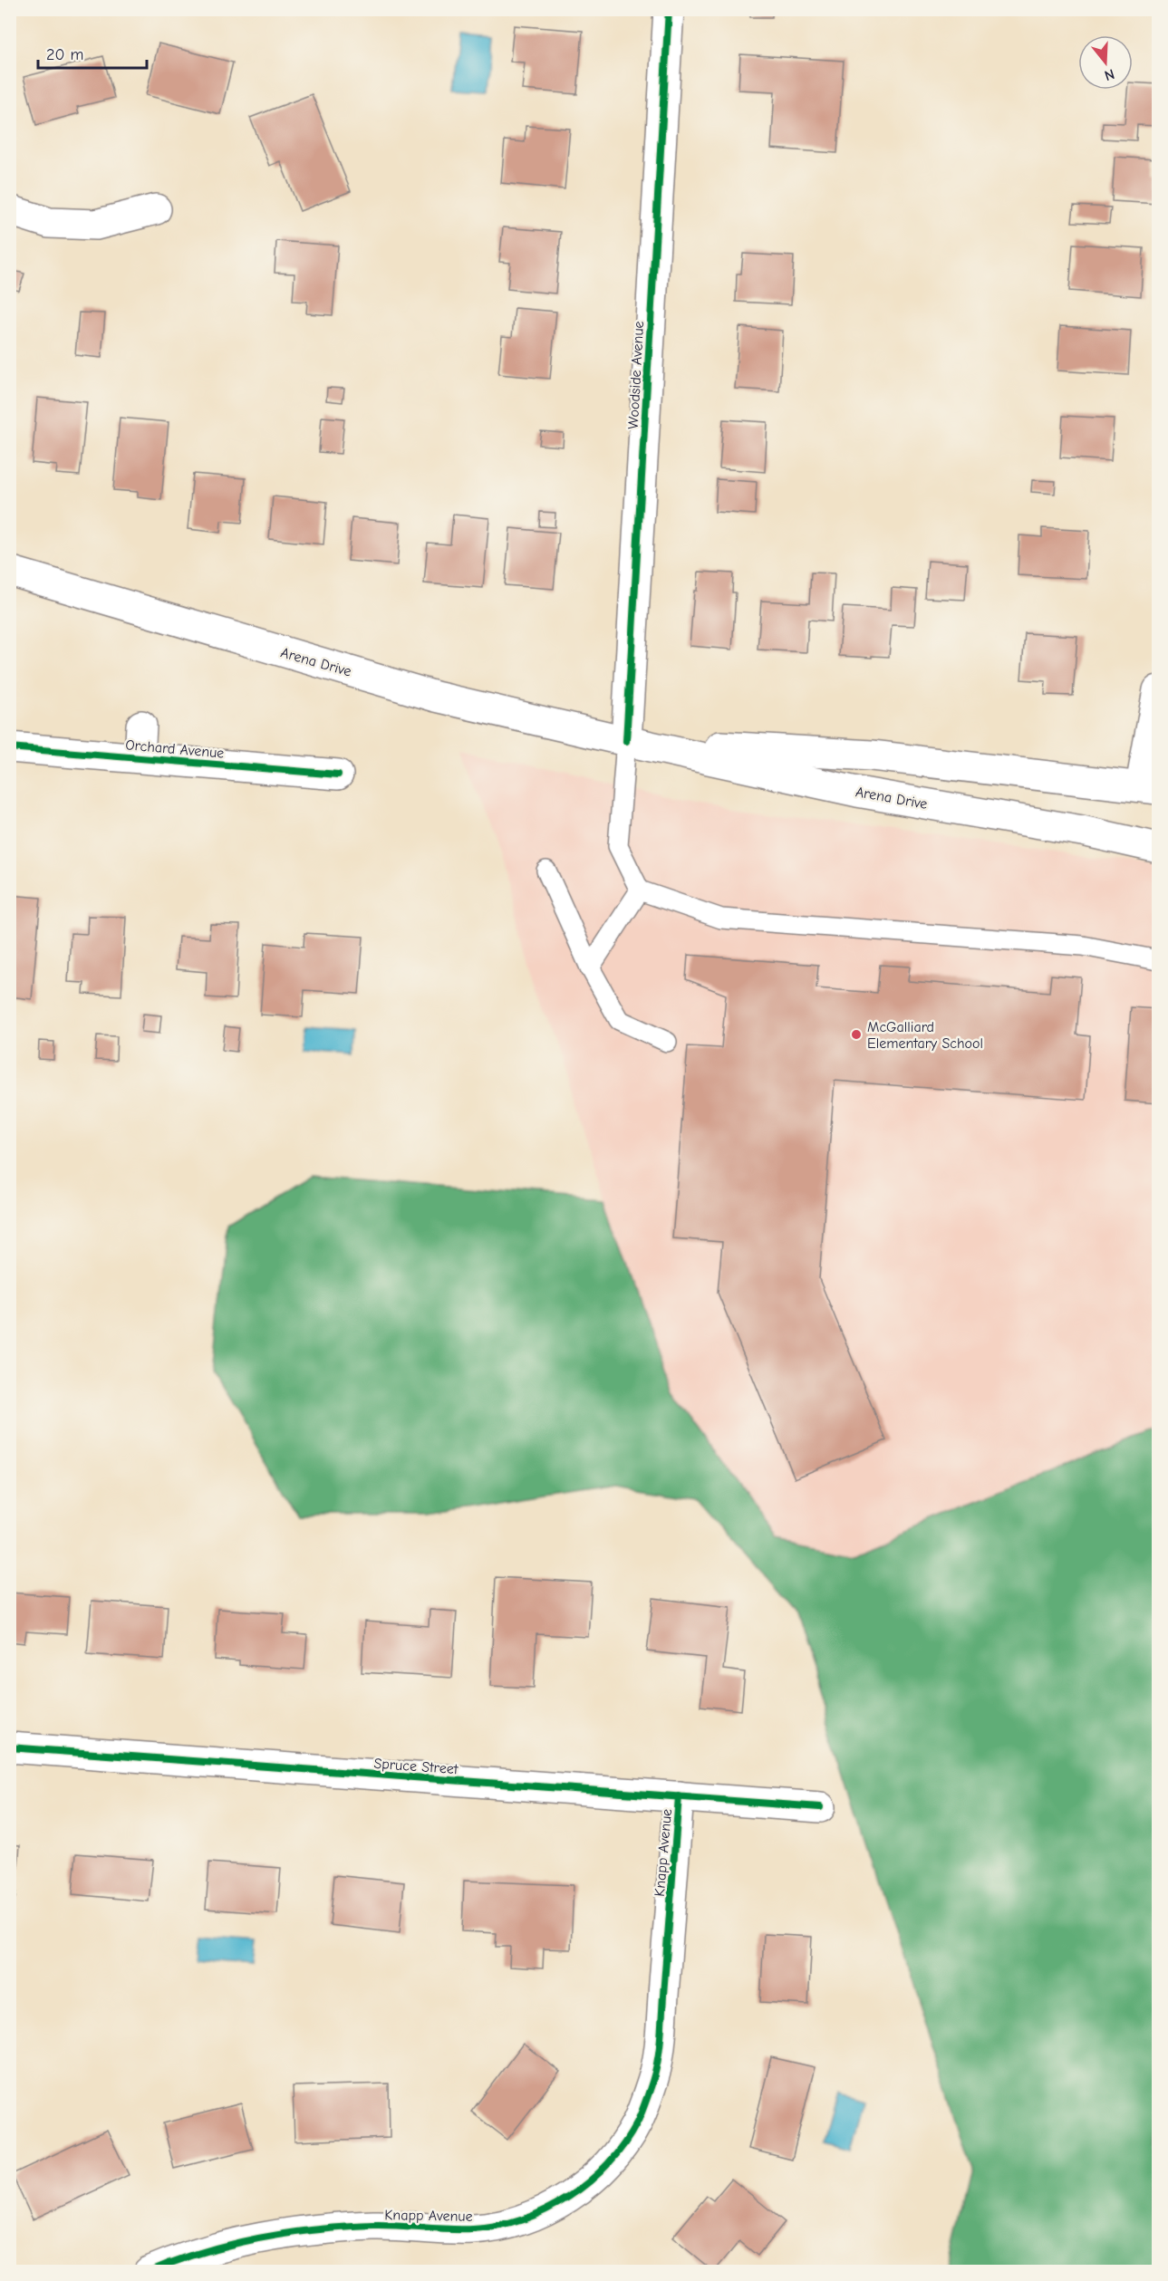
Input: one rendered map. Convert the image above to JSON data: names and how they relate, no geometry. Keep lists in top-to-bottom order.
{
  "streets": {
    "street": [
      "Woodside Avenue",
      "Arena Drive",
      "Orchard Avenue",
      "Spruce Street",
      "Knapp Avenue"
    ]
  },
  "crossings": [
    ["Woodside Avenue", "Arena Drive"],
    ["Spruce Street", "Knapp Avenue"]
  ],
  "places": ["McGalliard Elementary School"],
  "scale_bar": "20 m",
  "north": "bottom"
}
